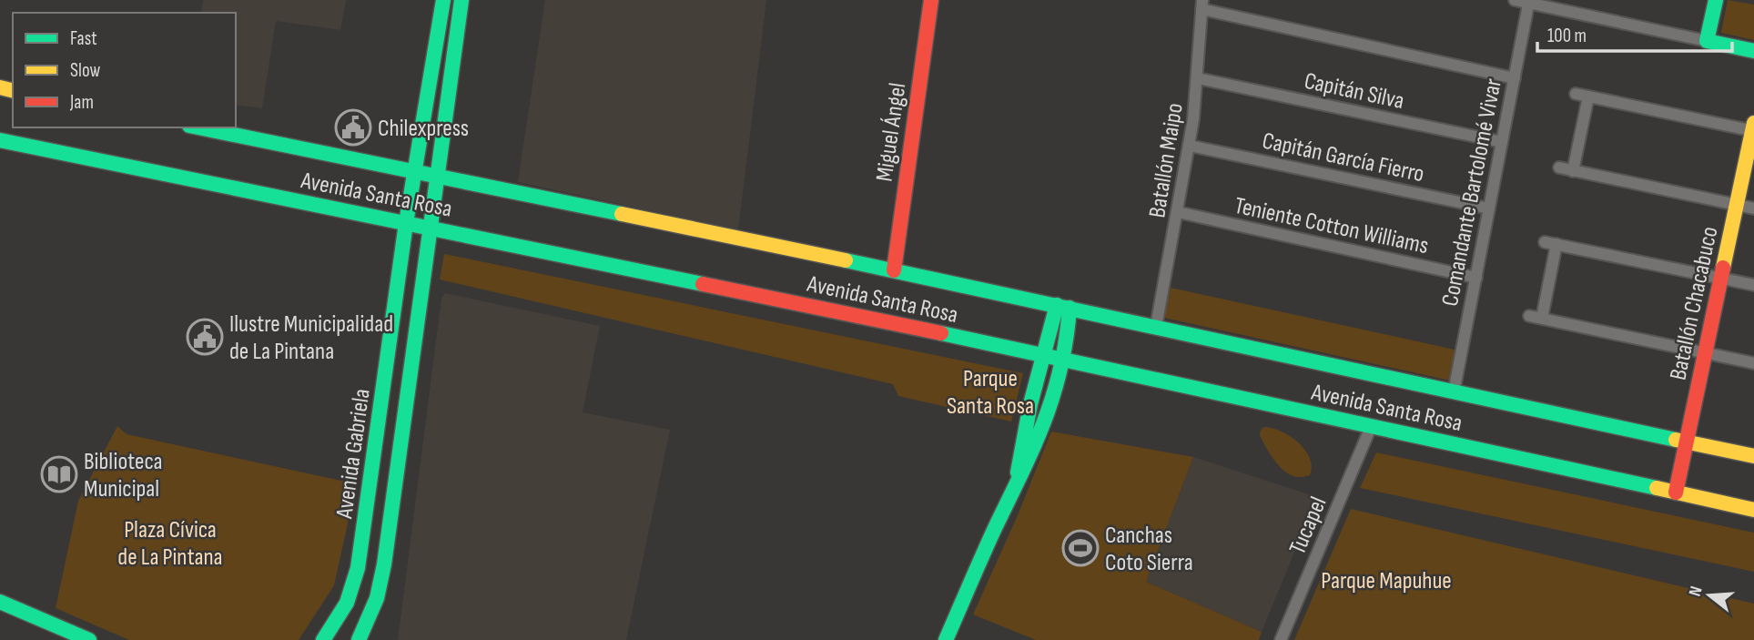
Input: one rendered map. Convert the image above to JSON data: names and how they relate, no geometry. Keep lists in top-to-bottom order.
{
  "streets": {
    "main road": [
      "Miguel Ángel",
      "Avenida Santa Rosa",
      "Batallón Chacabuco",
      "Avenida Gabriela"
    ],
    "street": [
      "Capitán Silva",
      "Capitán García Fierro",
      "Batallón Maipo",
      "Comandante Bartolomé Vivar",
      "Teniente Cotton Williams",
      "Tucapel"
    ]
  },
  "crossings": [
    ["Capitán Silva", "Batallón Maipo"],
    ["Capitán Silva", "Comandante Bartolomé Vivar"],
    ["Miguel Ángel", "Avenida Santa Rosa"],
    ["Capitán García Fierro", "Batallón Maipo"],
    ["Capitán García Fierro", "Comandante Bartolomé Vivar"],
    ["Batallón Maipo", "Avenida Santa Rosa"],
    ["Batallón Maipo", "Teniente Cotton Williams"],
    ["Comandante Bartolomé Vivar", "Avenida Santa Rosa"],
    ["Comandante Bartolomé Vivar", "Teniente Cotton Williams"],
    ["Avenida Santa Rosa", "Batallón Chacabuco"],
    ["Avenida Santa Rosa", "Avenida Gabriela"],
    ["Avenida Santa Rosa", "Tucapel"]
  ],
  "parks": ["Parque Santa Rosa", "Plaza Cívica de La Pintana", "Parque Mapuhue"],
  "places": {
    "public building": ["Chilexpress", "Ilustre Municipalidad de La Pintana"],
    "library": ["Biblioteca Municipal"],
    "sports": ["Canchas Coto Sierra"]
  },
  "legend": ["Fast", "Slow", "Jam"],
  "scale_bar": "100 m",
  "north": "left"
}
